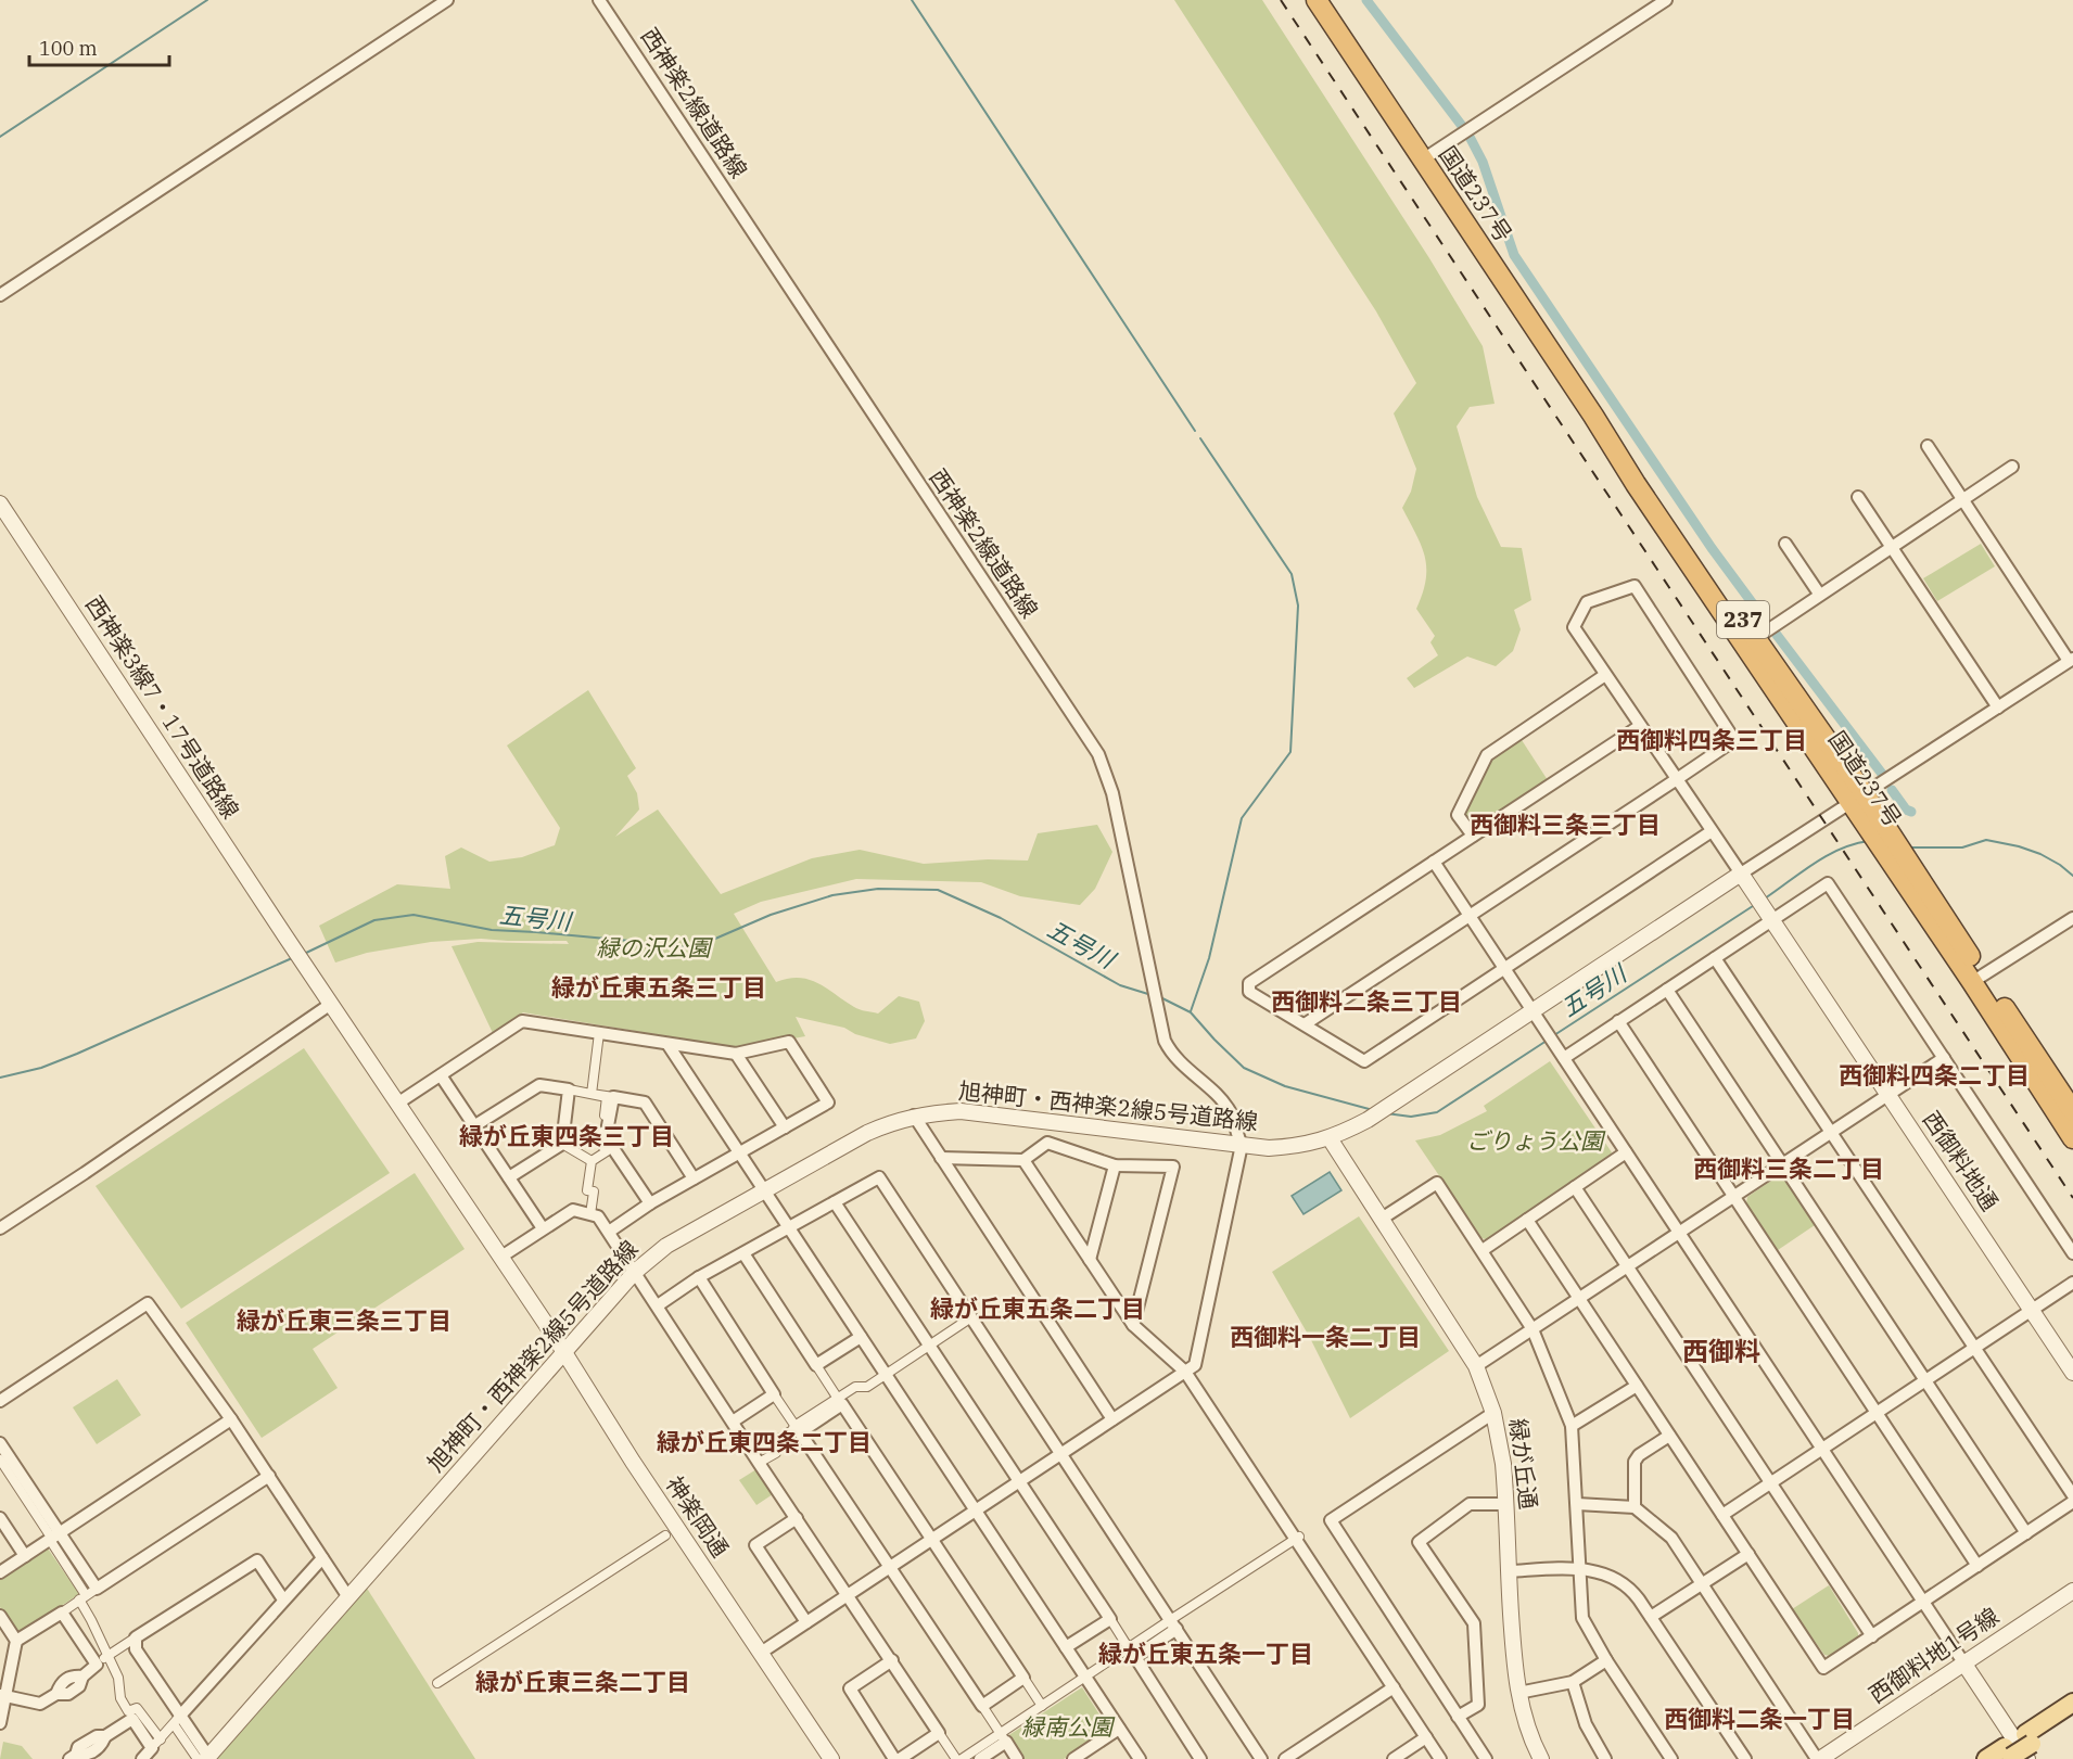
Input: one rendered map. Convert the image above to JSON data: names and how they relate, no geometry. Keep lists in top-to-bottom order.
{
  "streets": {
    "highway": ["国道237号", "237"],
    "street": [
      "西神楽2線道路線",
      "西神楽3線7・17号道路線",
      "旭神町・西神楽2線5号道路線",
      "西御料地通",
      "緑が丘通",
      "神楽岡通",
      "西御料地1号線"
    ]
  },
  "crossings": [
    ["西神楽2線道路線", "旭神町・西神楽2線5号道路線"],
    ["旭神町・西神楽2線5号道路線", "緑が丘通"],
    ["旭神町・西神楽2線5号道路線", "神楽岡通"]
  ],
  "districts": [
    "西御料四条三丁目",
    "西御料三条三丁目",
    "緑が丘東五条三丁目",
    "西御料二条三丁目",
    "西御料四条二丁目",
    "緑が丘東四条三丁目",
    "西御料三条二丁目",
    "緑が丘東五条二丁目",
    "緑が丘東三条三丁目",
    "西御料一条二丁目",
    "西御料",
    "緑が丘東四条二丁目",
    "緑が丘東五条一丁目",
    "緑が丘東三条二丁目",
    "西御料二条一丁目"
  ],
  "water": ["五号川"],
  "parks": ["緑の沢公園", "ごりょう公園", "緑南公園"],
  "scale_bar": "100 m"
}
